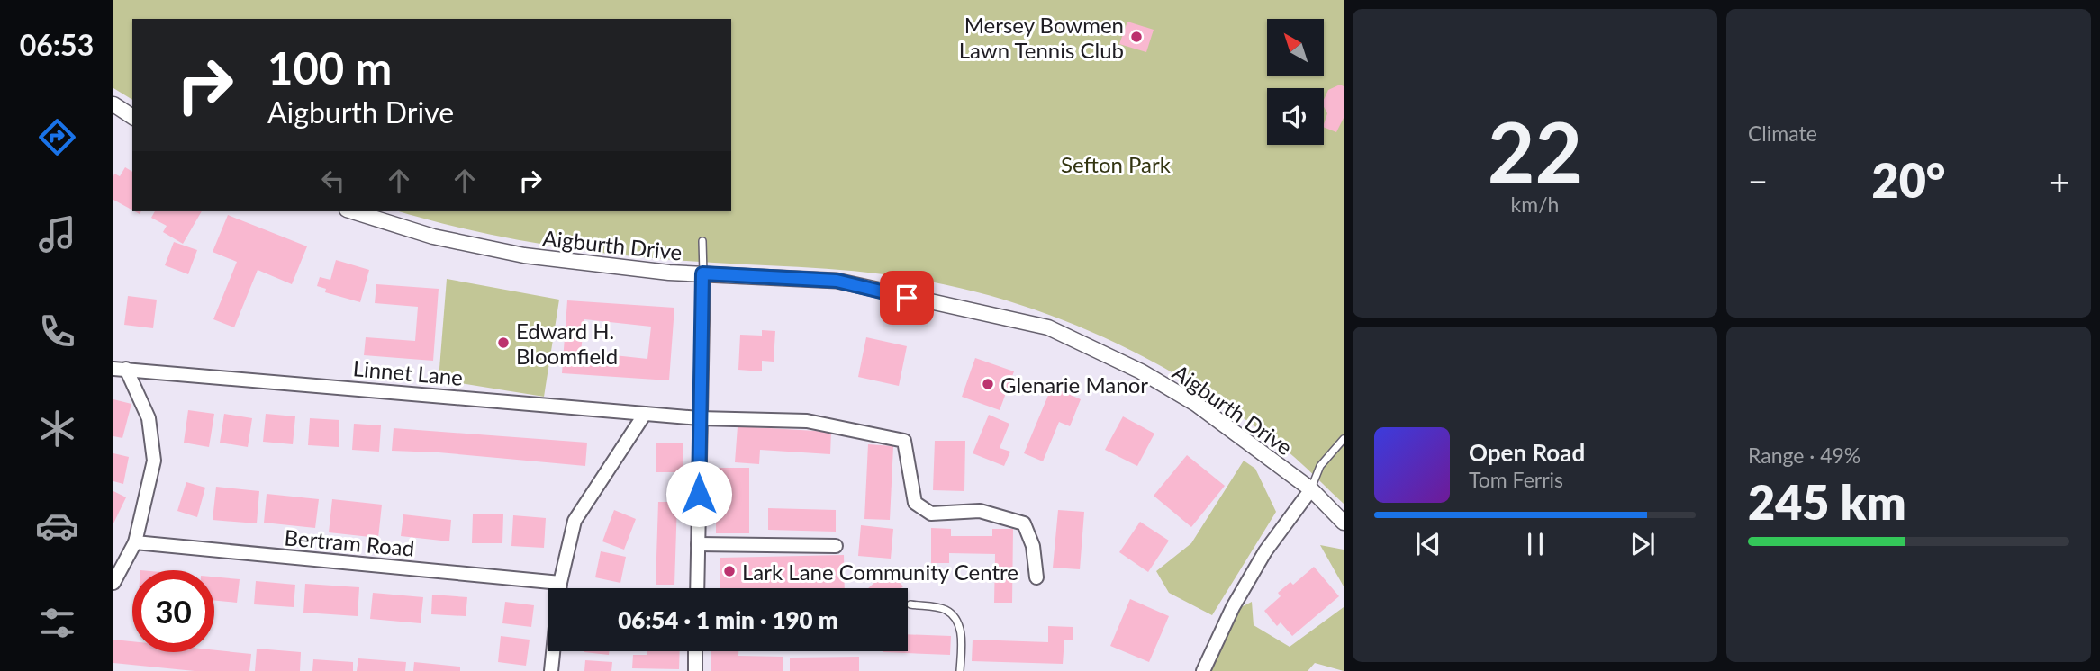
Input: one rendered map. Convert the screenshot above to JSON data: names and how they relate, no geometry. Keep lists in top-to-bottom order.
{
  "streets": {
    "street": ["Aigburth Drive", "Linnet Lane", "Bertram Road"]
  },
  "parks": ["Sefton Park"],
  "places": [
    "Mersey Bowmen Lawn Tennis Club",
    "Edward H. Bloomfield",
    "Glenarie Manor",
    "Lark Lane Community Centre"
  ],
  "north": "top left",
  "page": {
    "tabs": "06:53",
    "tile": [
      ["22", "km/h"],
      "Climate",
      ["Range · 49%", "245 km"]
    ],
    "turn": ["100 m", "Aigburth Drive"],
    "heat": ["−", "20°", "+"],
    "song": ["Open Road", "Tom Ferris"],
    "limit": "30",
    "trip": "06:54 · 1 min · 190 m"
  }
}
